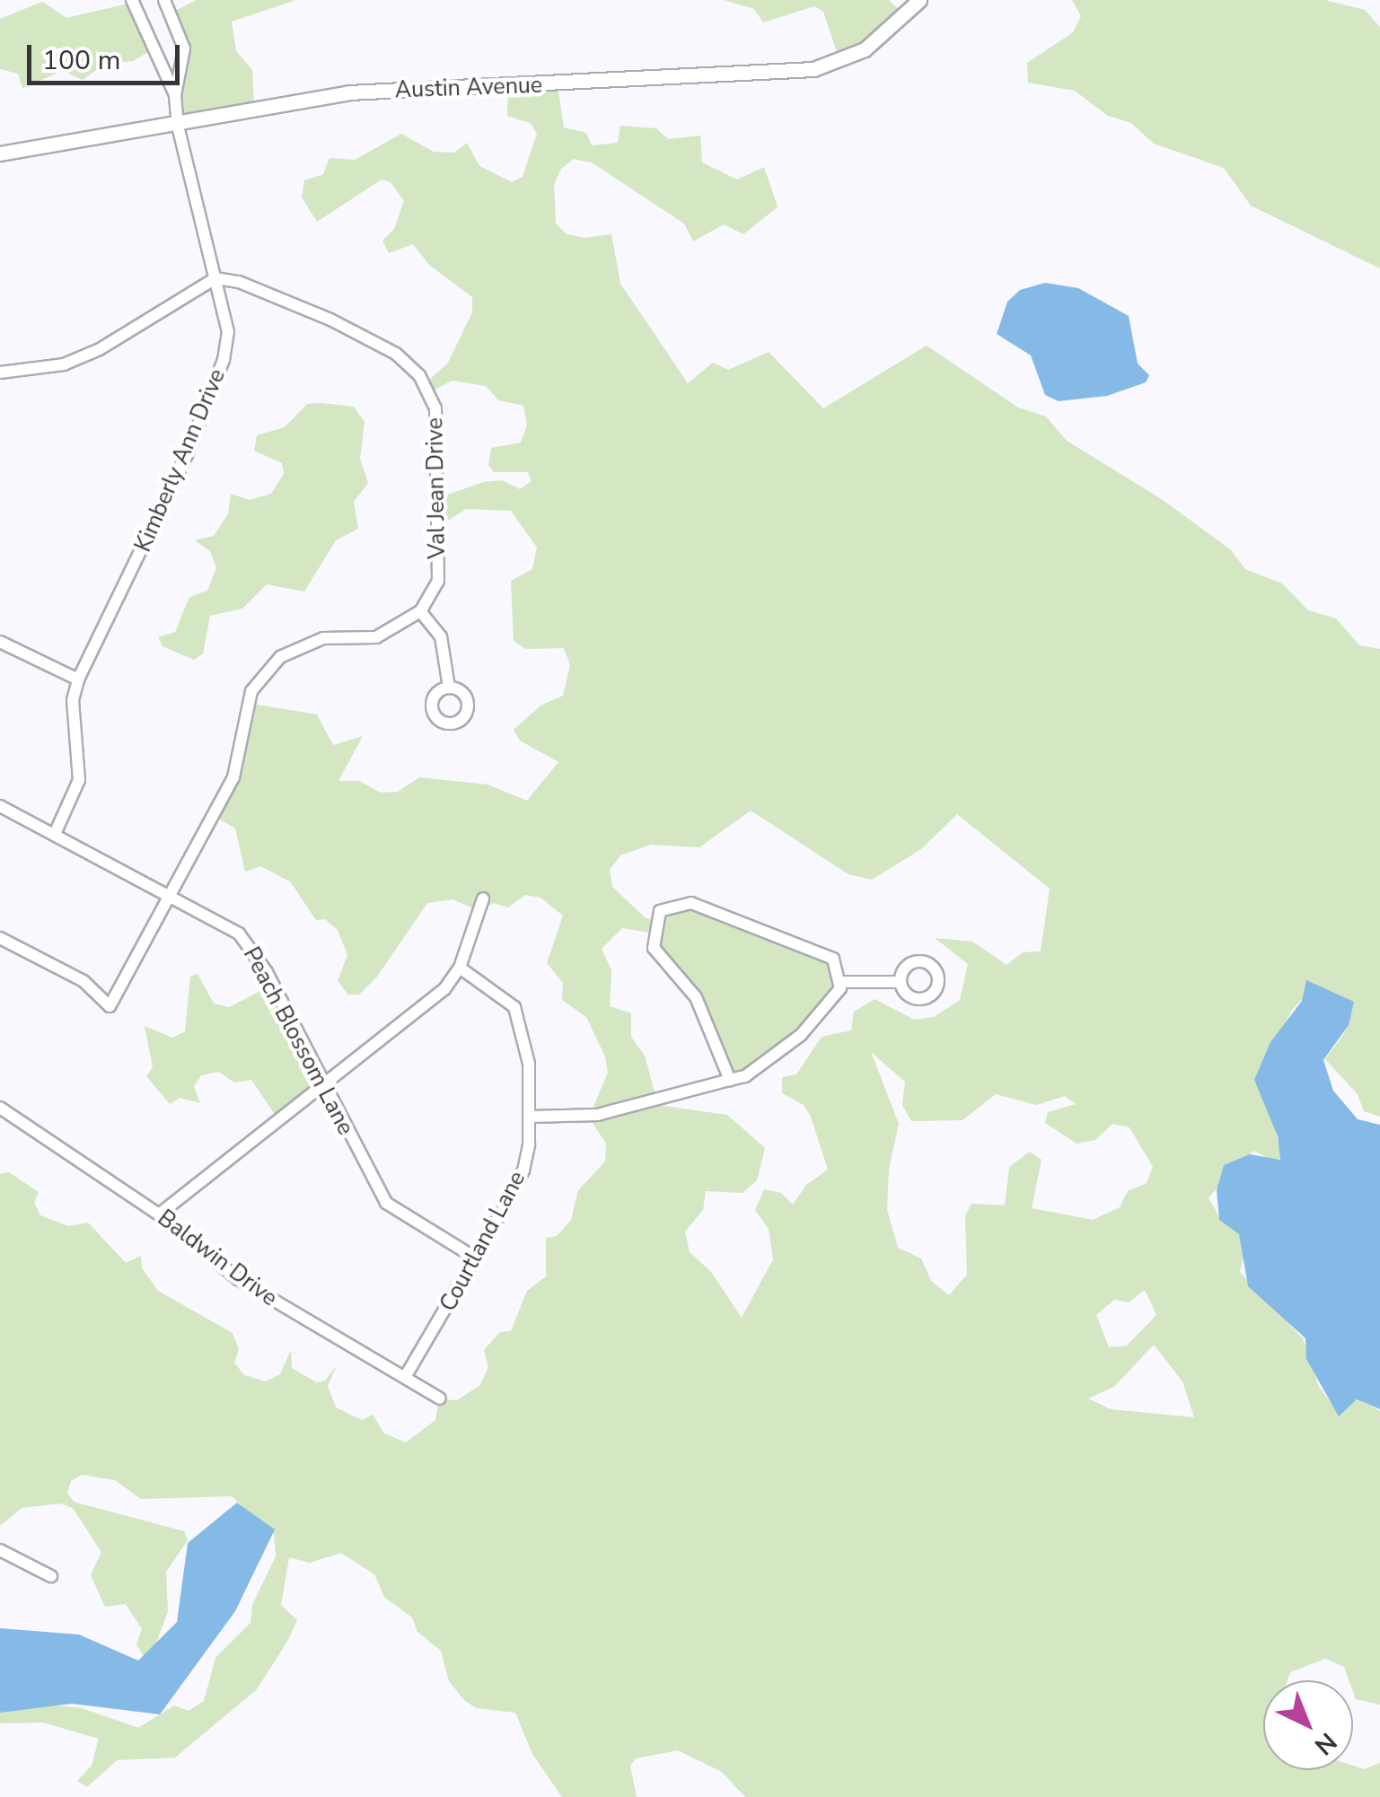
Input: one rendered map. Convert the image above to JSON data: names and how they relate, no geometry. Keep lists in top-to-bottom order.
{
  "streets": {
    "street": [
      "Austin Avenue",
      "Kimberly Ann Drive",
      "Val Jean Drive",
      "Peach Blossom Lane",
      "Courtland Lane",
      "Baldwin Drive"
    ]
  },
  "crossings": [
    ["Austin Avenue", "Kimberly Ann Drive"],
    ["Kimberly Ann Drive", "Val Jean Drive"],
    ["Peach Blossom Lane", "Courtland Lane"],
    ["Courtland Lane", "Baldwin Drive"]
  ],
  "scale_bar": "100 m",
  "north": "bottom right"
}
